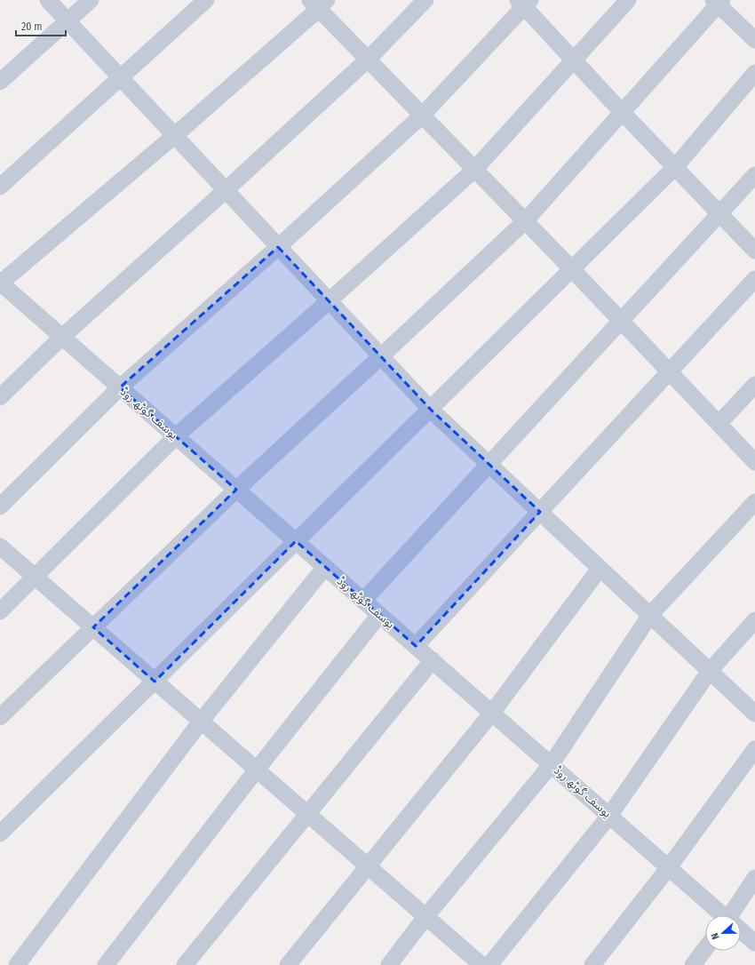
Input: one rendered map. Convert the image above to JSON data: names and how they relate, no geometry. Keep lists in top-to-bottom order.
{
  "streets": {
    "street": ["یوسف گوٹھ روڈ"]
  },
  "scale_bar": "20 m",
  "north": "left"
}
